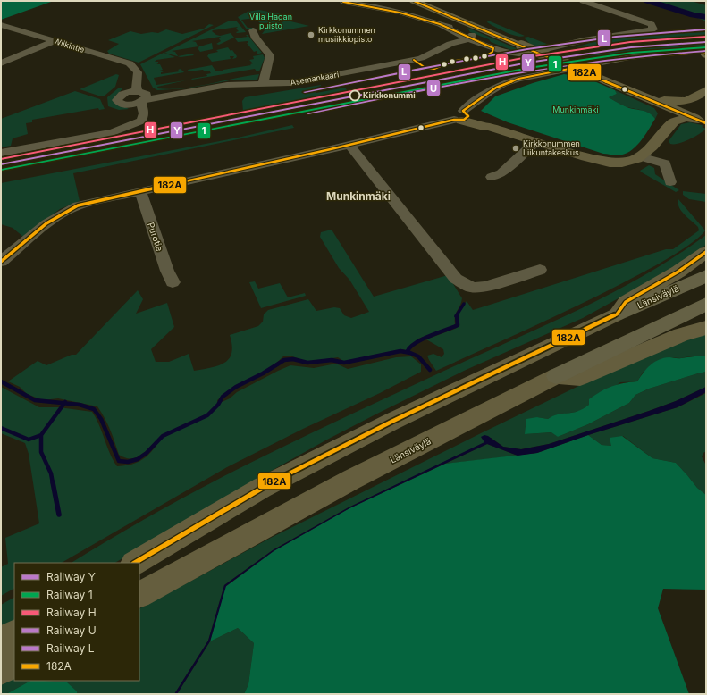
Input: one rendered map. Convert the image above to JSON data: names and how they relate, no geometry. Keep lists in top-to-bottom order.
{
  "streets": {
    "highway": ["Länsiväylä"],
    "street": ["Wiikintie", "Asemankaari", "Purotie"]
  },
  "districts": ["Munkinmäki"],
  "parks": ["Villa Hagan puisto", "Munkinmäki"],
  "places": ["Kirkkonummen musiikkiopisto", "Kirkkonummi", "Kirkkonummen Liikuntakeskus"],
  "lines": [
    "transit line 182A",
    "rail line L",
    "rail line H",
    "rail line Y",
    "rail line 1",
    "rail line U"
  ],
  "legend": [
    "Railway Y",
    "Railway 1",
    "Railway H",
    "Railway U",
    "Railway L",
    "182A"
  ]
}
